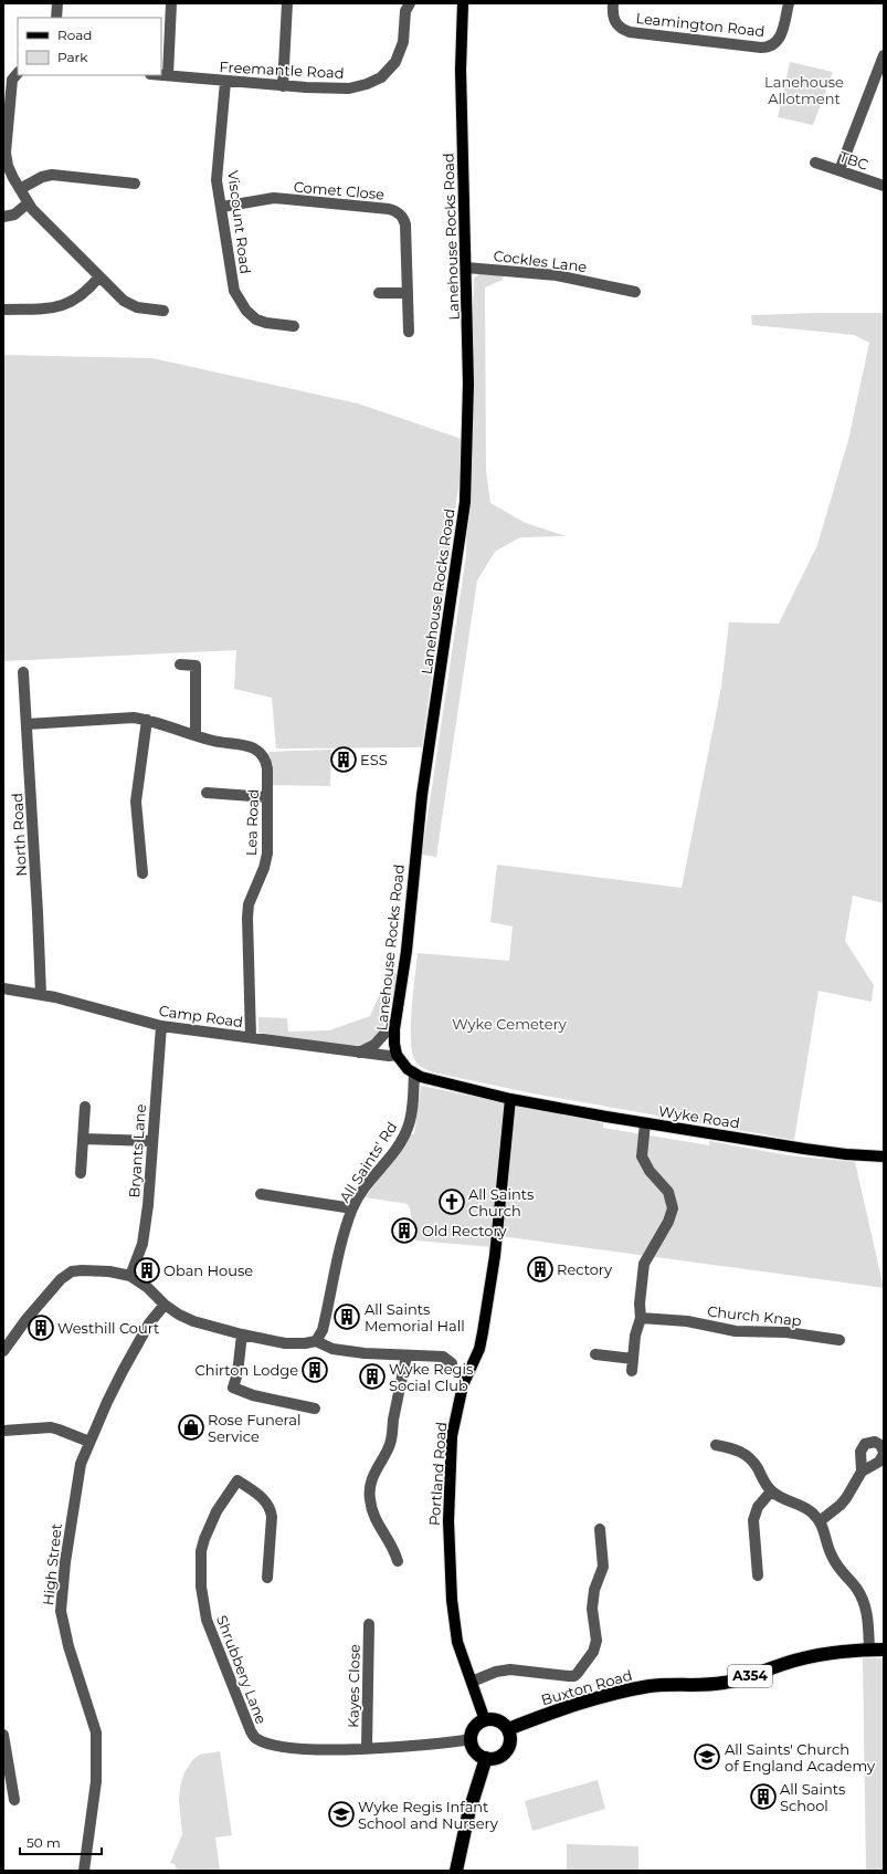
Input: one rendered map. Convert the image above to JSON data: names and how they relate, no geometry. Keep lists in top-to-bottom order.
{
  "streets": {
    "highway": ["A354", "Buxton Road"],
    "main road": ["Lanehouse Rocks Road", "Wyke Road", "Portland Road"],
    "street": [
      "Leamington Road",
      "Freemantle Road",
      "TBC",
      "Comet Close",
      "Viscount Road",
      "Cockles Lane",
      "Lea Road",
      "North Road",
      "Camp Road",
      "Bryants Lane",
      "All Saints' Rd",
      "Church Knap",
      "High Street",
      "Shrubbery Lane",
      "Kayes Close"
    ]
  },
  "crossings": [
    ["Freemantle Road", "Viscount Road"],
    ["Comet Close", "Viscount Road"],
    ["Lanehouse Rocks Road", "Cockles Lane"],
    ["Lanehouse Rocks Road", "Camp Road"],
    ["Lea Road", "Camp Road"],
    ["North Road", "Camp Road"],
    ["Camp Road", "Bryants Lane"],
    ["Wyke Road", "Portland Road"],
    ["Portland Road", "Shrubbery Lane"],
    ["Portland Road", "Buxton Road"],
    ["Shrubbery Lane", "Kayes Close"],
    ["Shrubbery Lane", "Buxton Road"]
  ],
  "parks": ["Lanehouse Allotment", "Wyke Cemetery"],
  "places": {
    "building": [
      "ESS",
      "Old Rectory",
      "Rectory",
      "Oban House",
      "All Saints Memorial Hall",
      "Westhill Court",
      "Chirton Lodge",
      "Wyke Regis Social Club",
      "All Saints School"
    ],
    "church": ["All Saints Church"],
    "shop": ["Rose Funeral Service"],
    "school or university": ["All Saints' Church of England Academy", "Wyke Regis Infant School and Nursery"]
  },
  "legend": ["Road", "Park"],
  "scale_bar": "50 m"
}
